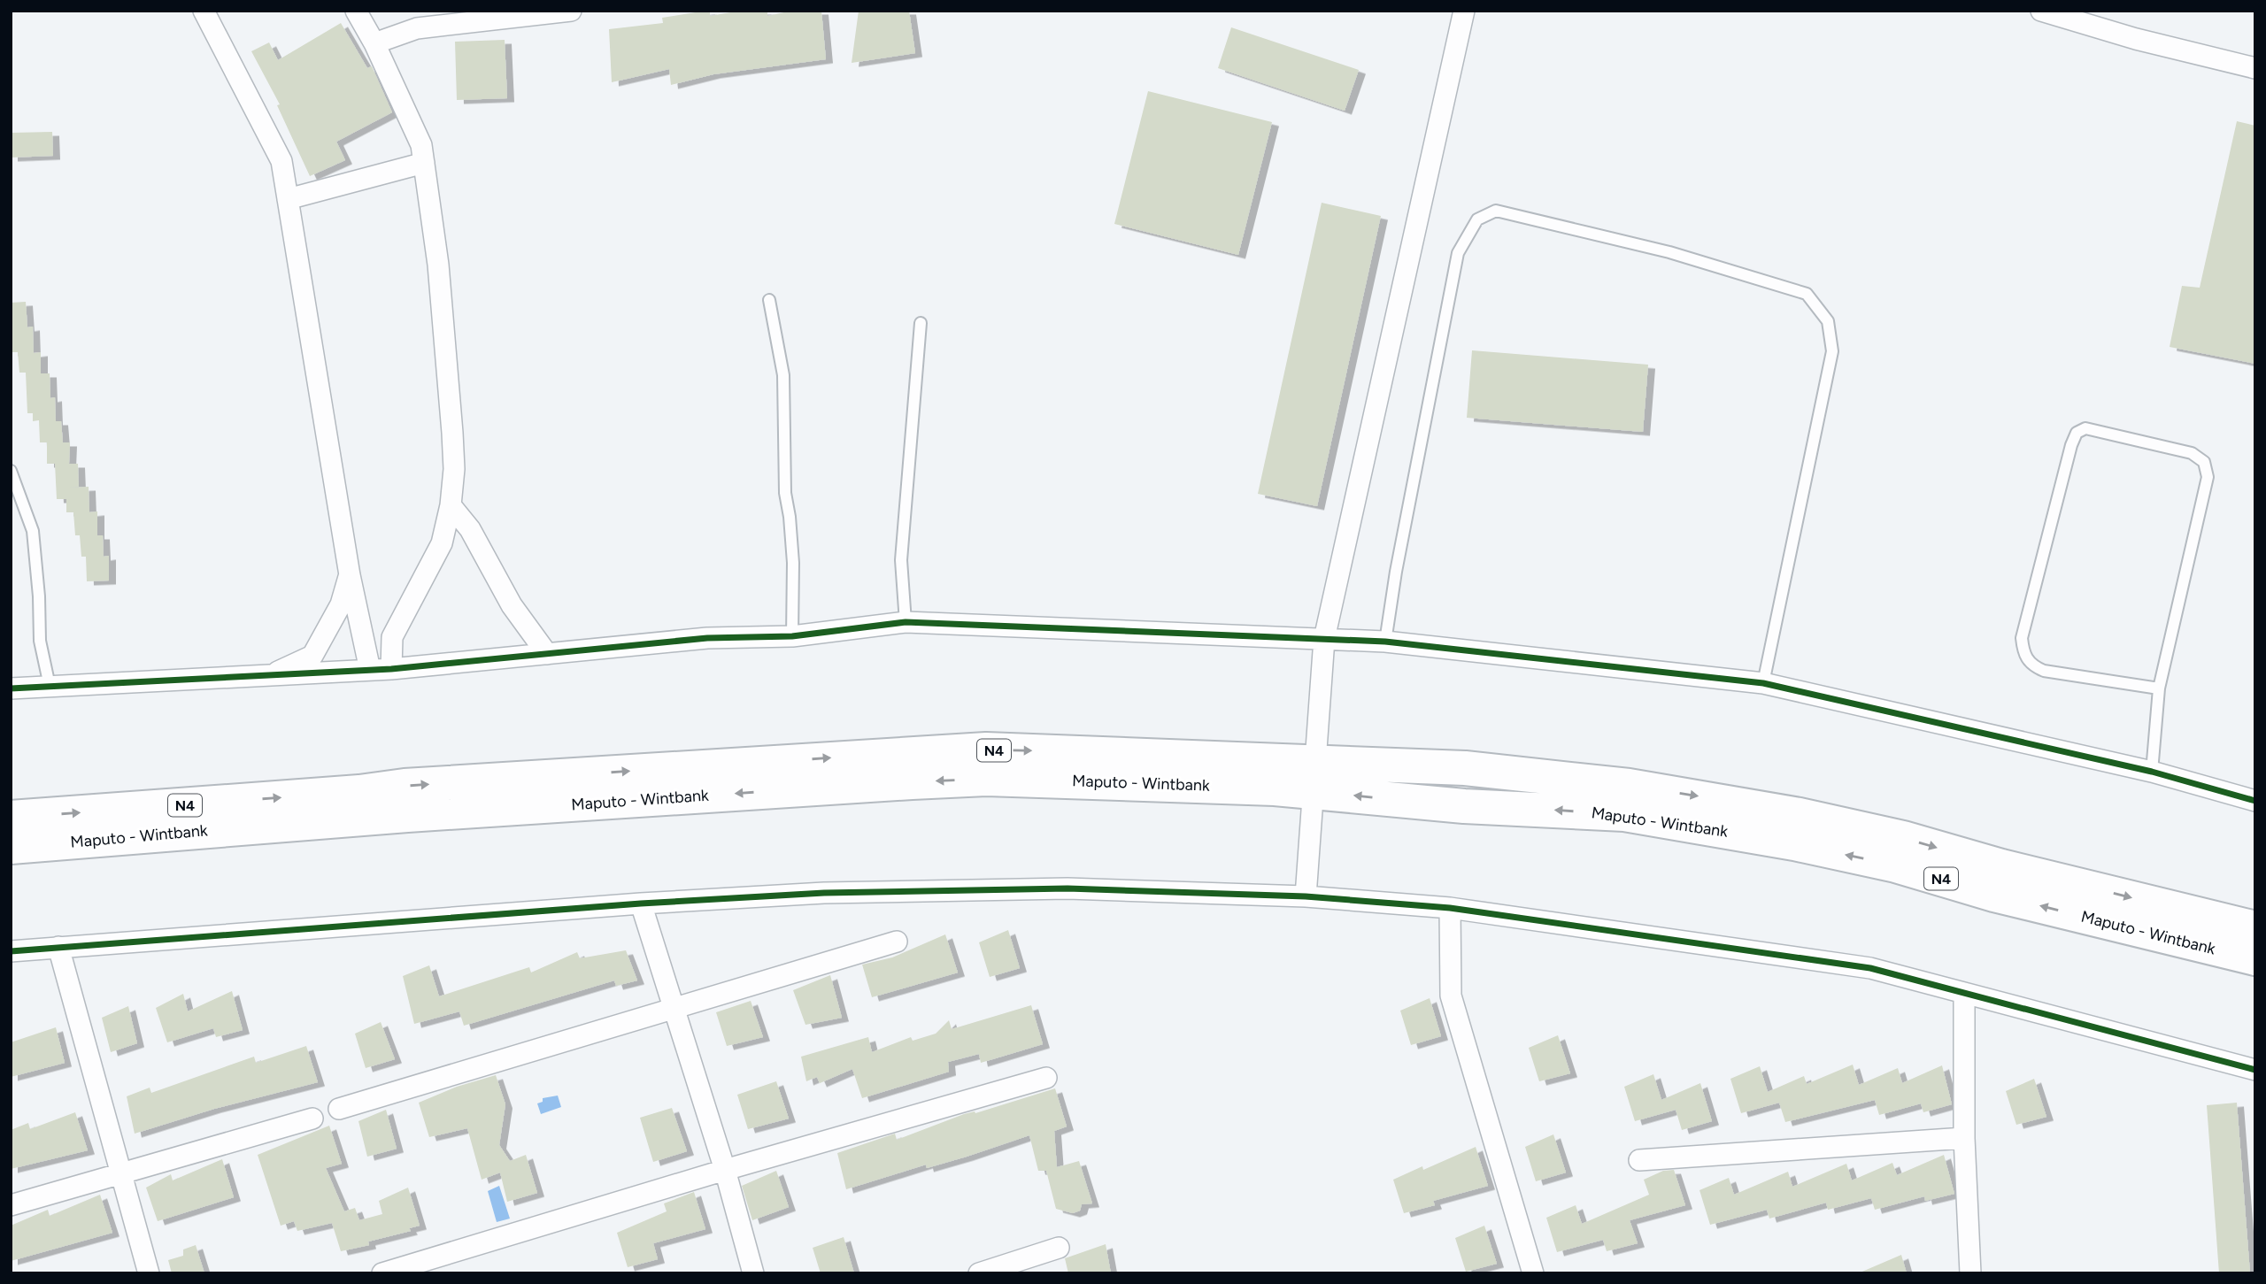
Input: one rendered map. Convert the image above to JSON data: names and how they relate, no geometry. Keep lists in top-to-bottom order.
{
  "streets": {
    "highway": ["N4", "Maputo - Wintbank"]
  }
}
